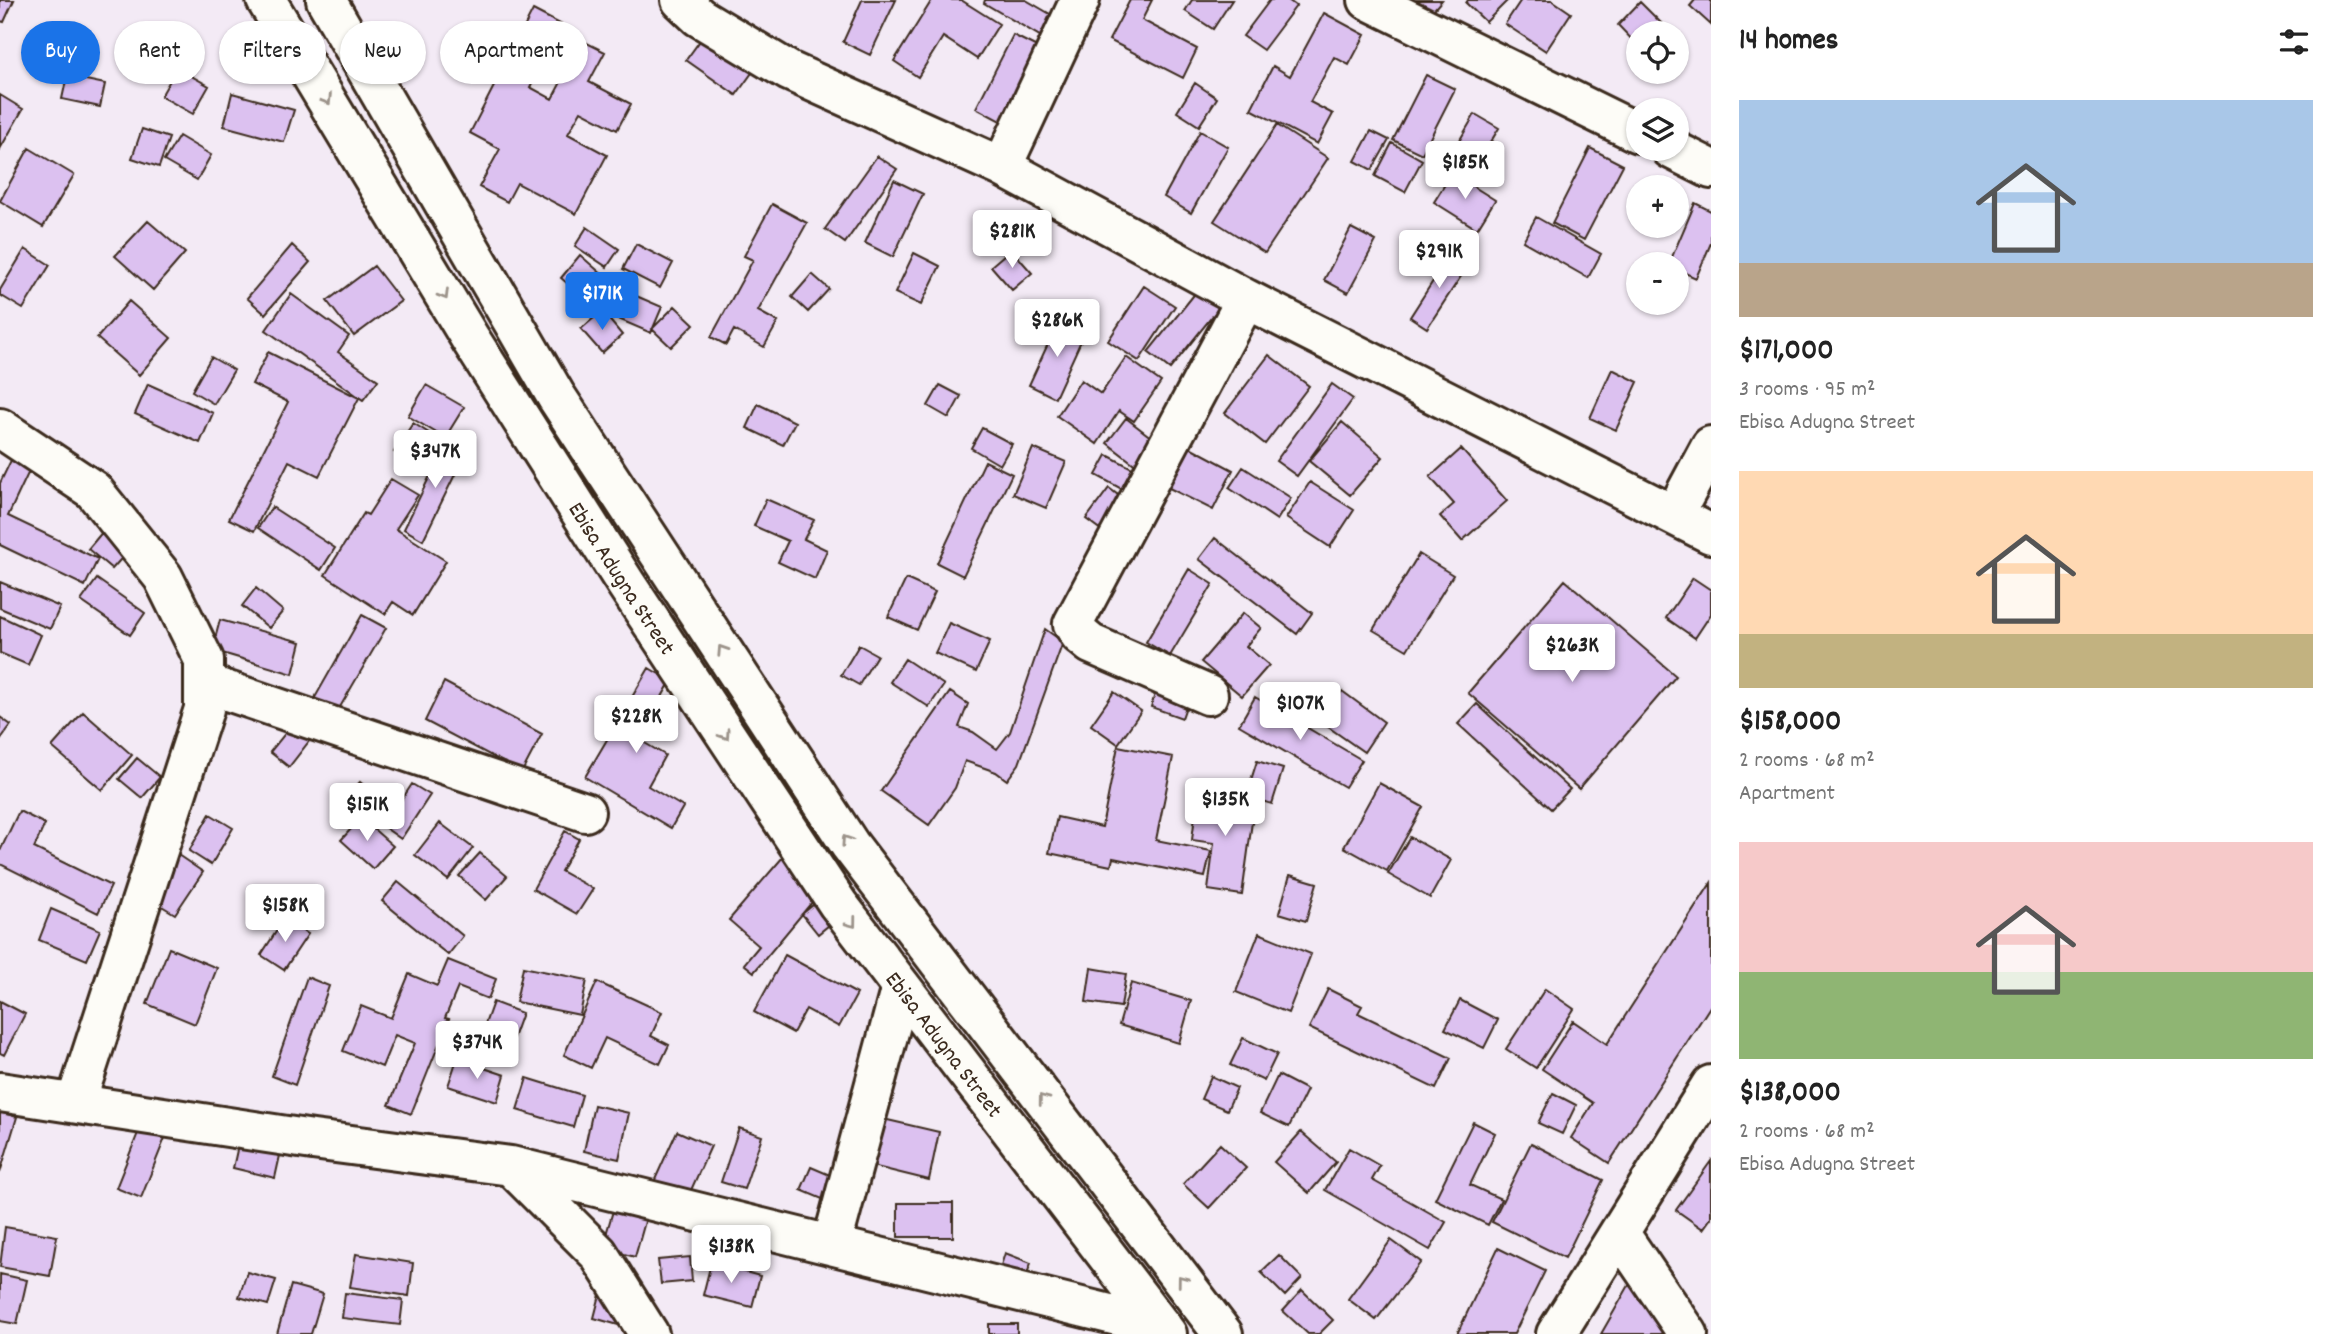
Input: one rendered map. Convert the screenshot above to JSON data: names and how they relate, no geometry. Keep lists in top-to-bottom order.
{
  "streets": {
    "street": ["Ebisa Adugna Street"]
  },
  "page": {
    "heading": "14 homes",
    "map_buttons": ["+", "−"],
    "chip": [
      "Buy",
      "Rent",
      "Filters",
      "New",
      "Apartment"
    ],
    "list": [
      {
        "name": "$171,000",
        "note": "3 rooms · 95 m² · Ebisa Adugna Street"
      },
      {
        "name": "$158,000",
        "note": "2 rooms · 68 m² · Apartment"
      },
      {
        "name": "$138,000",
        "note": "2 rooms · 68 m² · Ebisa Adugna Street"
      }
    ],
    "price": [
      "$185K",
      "$281K",
      "$291K",
      "$171K",
      "$286K",
      "$347K",
      "$263K",
      "$107K",
      "$228K",
      "$135K",
      "$151K",
      "$158K",
      "$374K",
      "$138K"
    ]
  }
}
